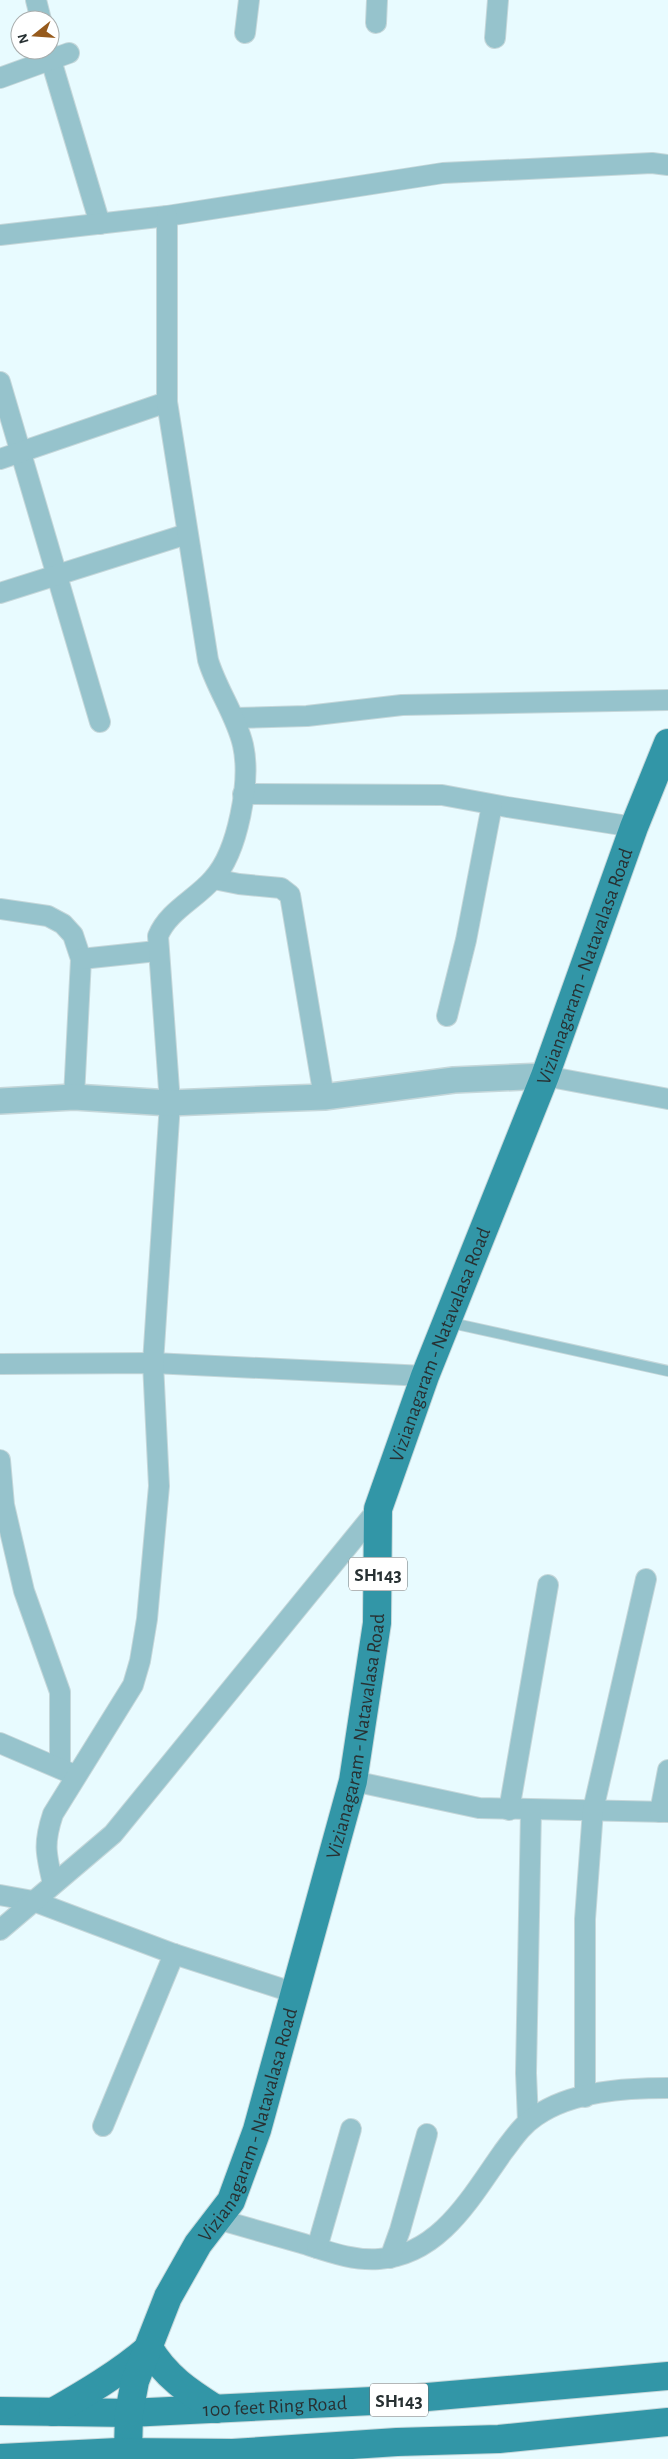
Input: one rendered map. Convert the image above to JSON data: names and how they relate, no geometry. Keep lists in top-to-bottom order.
{
  "streets": {
    "main road": ["Vizianagaram - Natavalasa Road", "SH143", "100 feet Ring Road"]
  },
  "crossings": [
    ["Vizianagaram - Natavalasa Road", "SH143"],
    ["Vizianagaram - Natavalasa Road", "100 feet Ring Road"],
    ["SH143", "100 feet Ring Road"]
  ],
  "north": "left"
}
